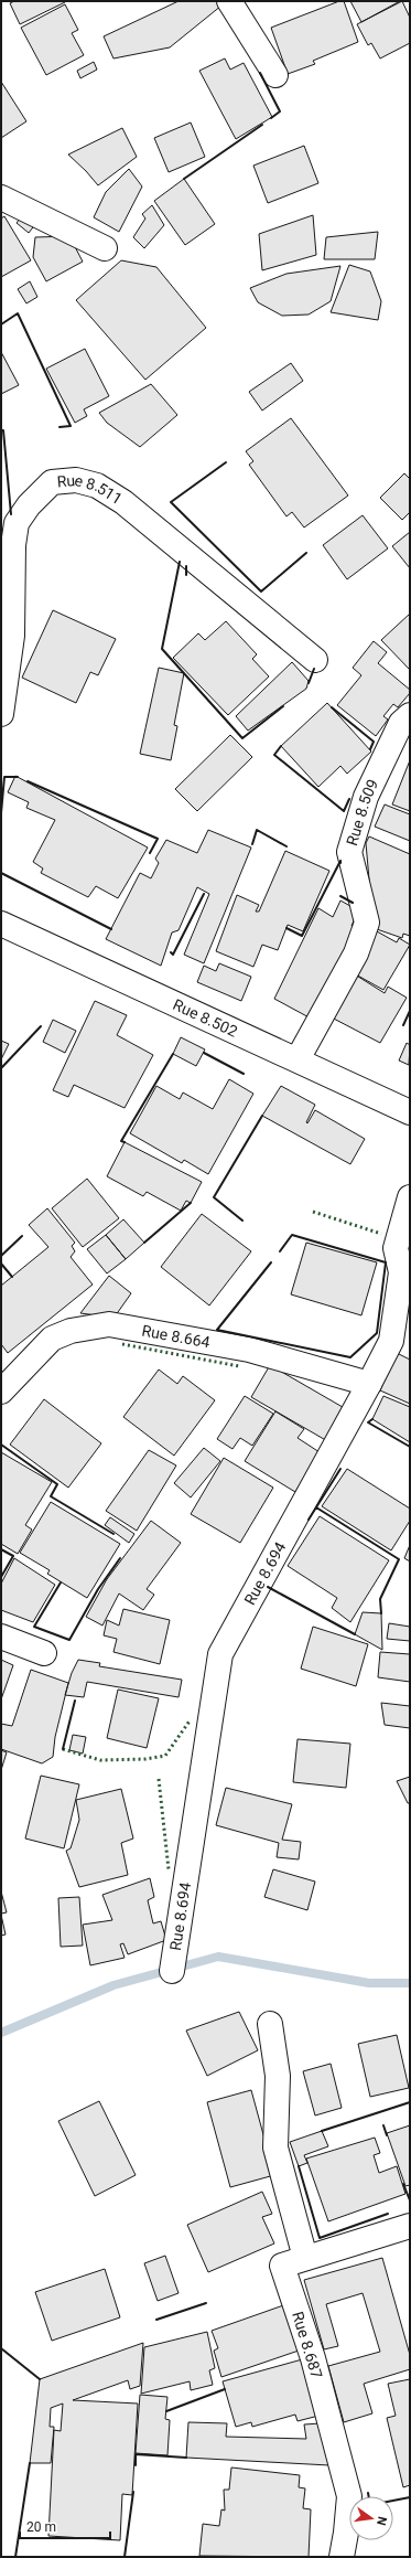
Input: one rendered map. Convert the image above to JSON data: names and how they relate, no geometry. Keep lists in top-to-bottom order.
{
  "streets": {
    "street": [
      "Rue 8.511",
      "Rue 8.509",
      "Rue 8.502",
      "Rue 8.664",
      "Rue 8.694",
      "Rue 8.687"
    ]
  },
  "crossings": [
    ["Rue 8.509", "Rue 8.502"],
    ["Rue 8.664", "Rue 8.694"]
  ],
  "scale_bar": "20 m",
  "north": "right"
}
